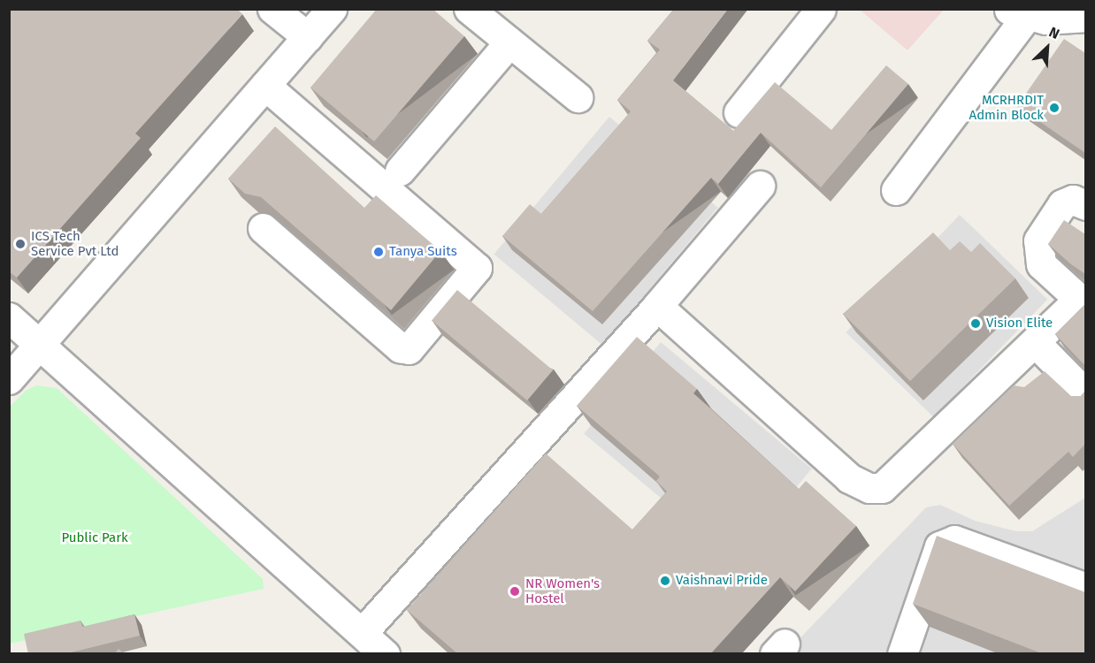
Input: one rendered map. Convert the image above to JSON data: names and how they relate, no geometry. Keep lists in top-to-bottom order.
{
  "parks": ["Public Park"],
  "places": [
    "MCRHRDIT Admin Block",
    "ICS Tech Service Pvt Ltd",
    "Tanya Suits",
    "Vision Elite",
    "Vaishnavi Pride",
    "NR Women's Hostel"
  ],
  "north": "top right"
}
